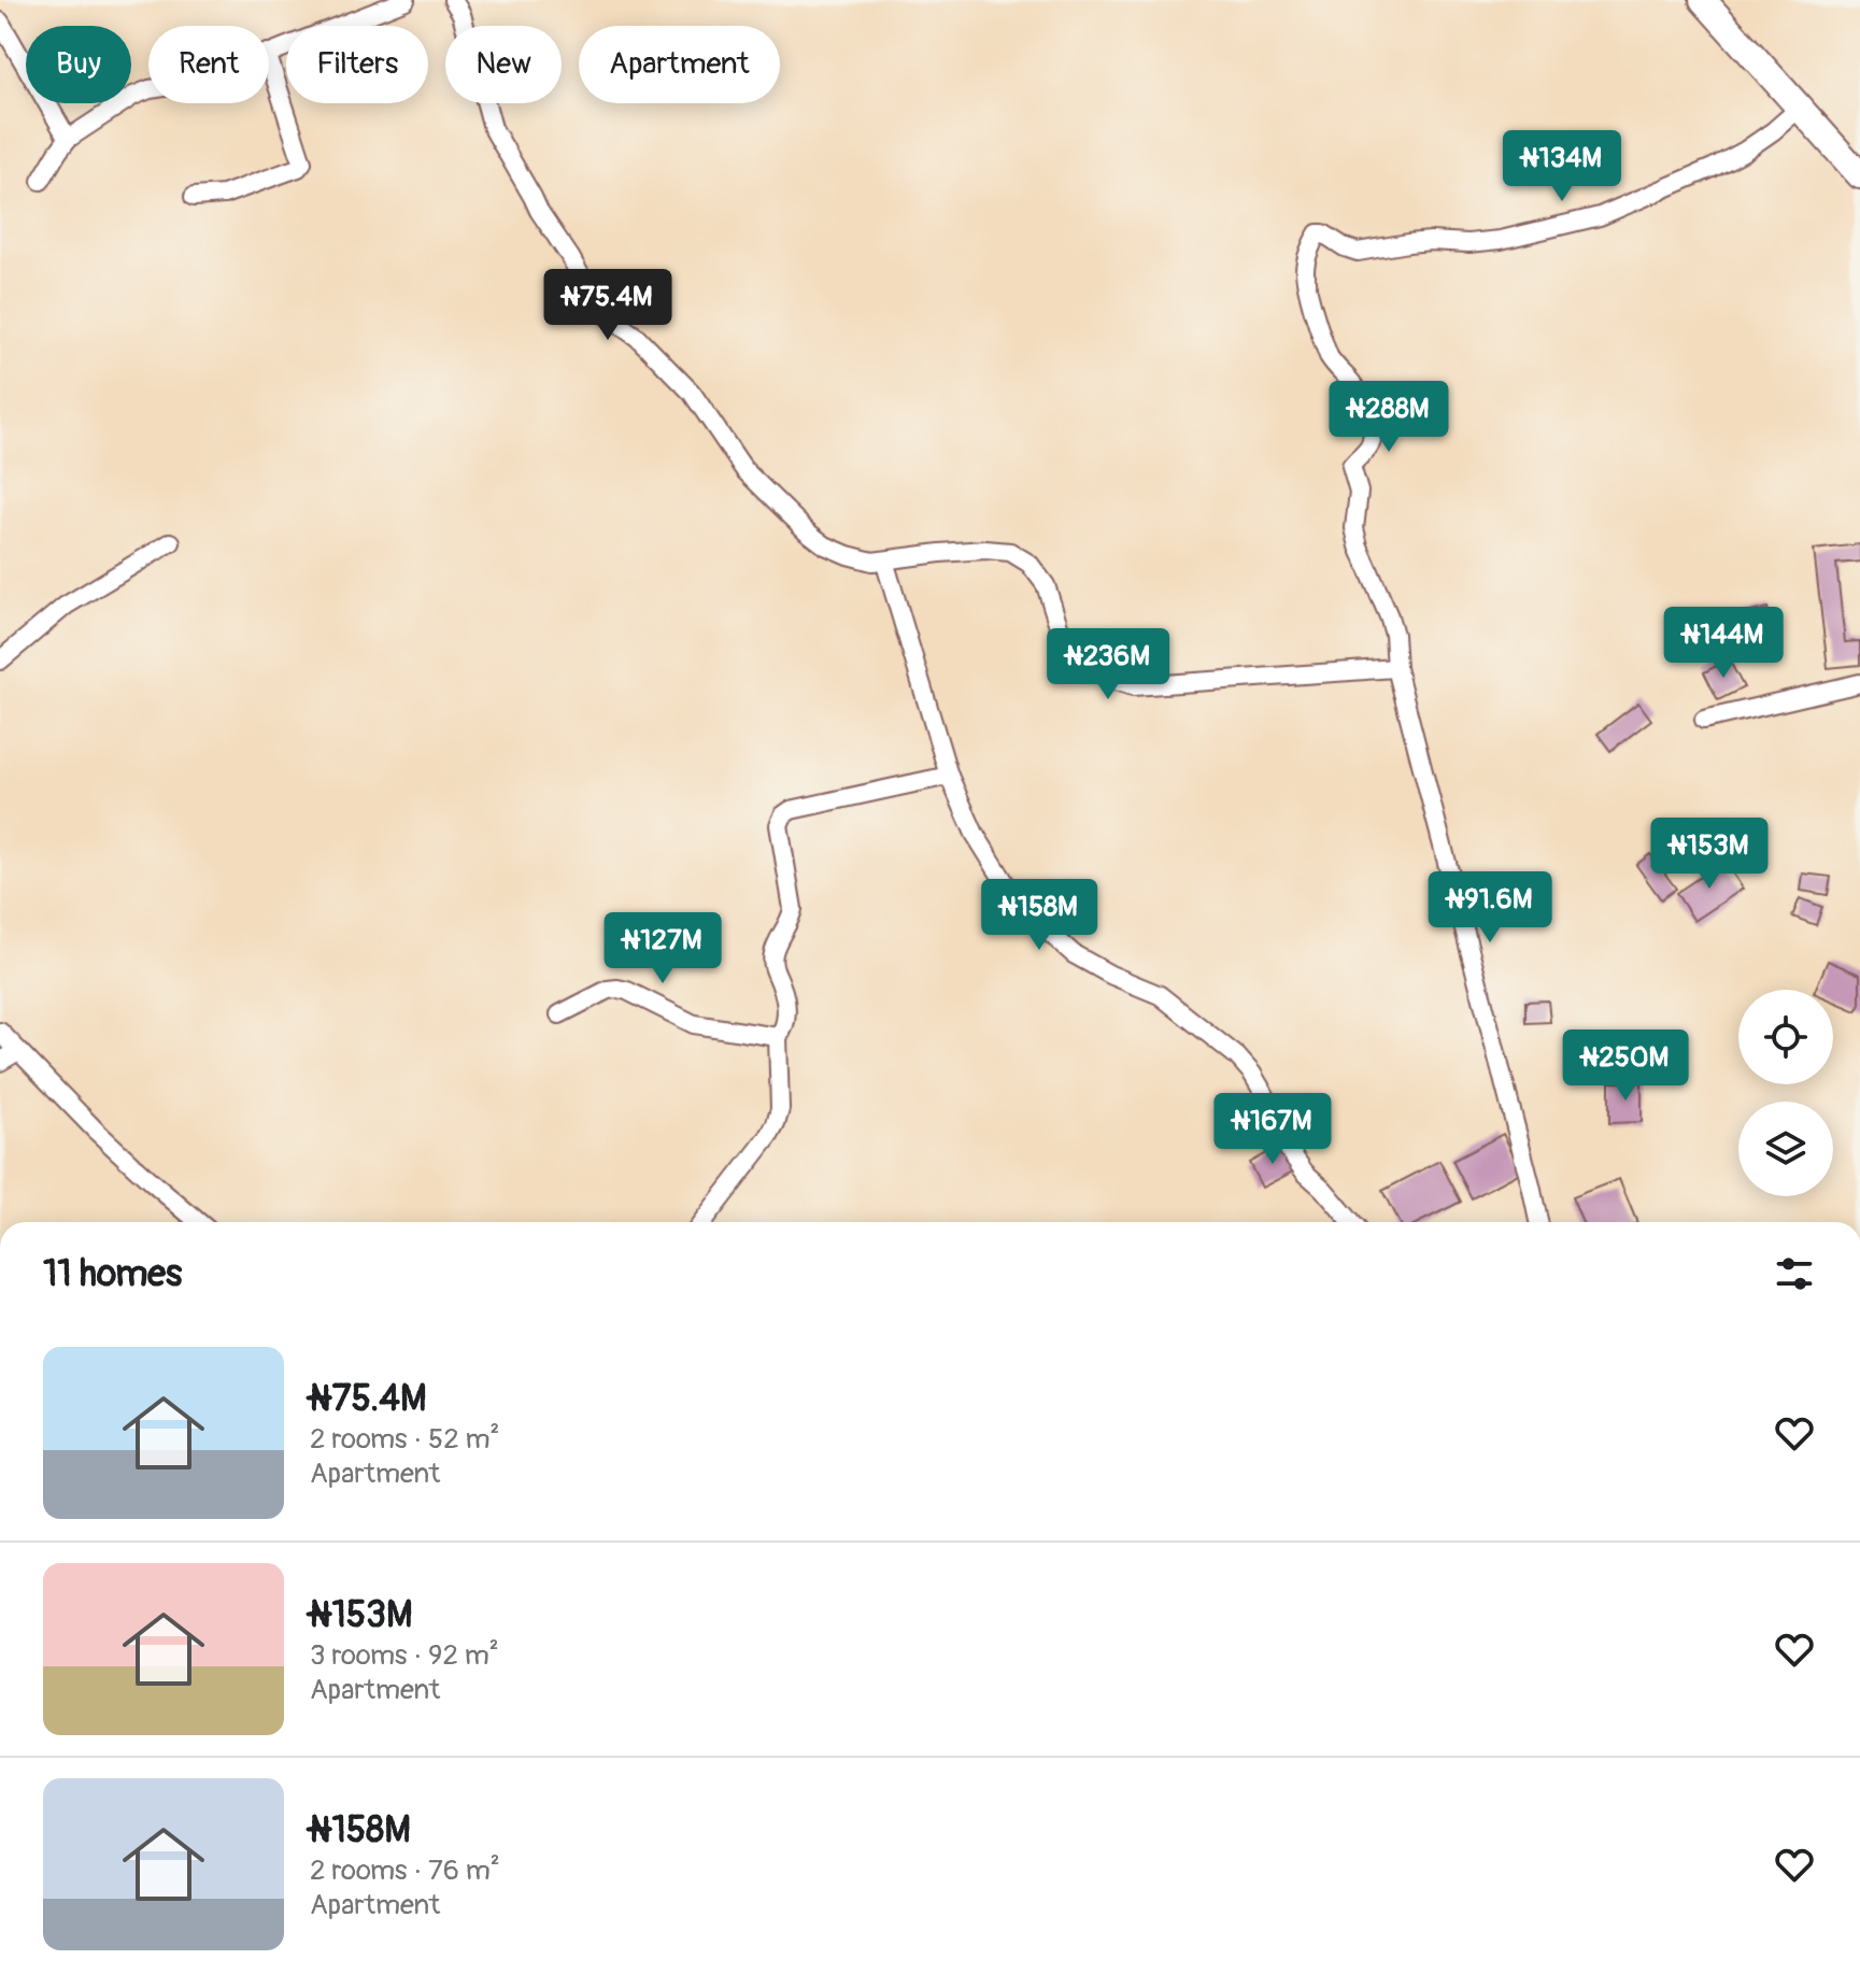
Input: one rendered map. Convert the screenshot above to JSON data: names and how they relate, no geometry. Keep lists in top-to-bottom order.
{
  "page": {
    "chip": [
      "Buy",
      "Rent",
      "Filters",
      "New",
      "Apartment"
    ],
    "price": [
      "₦134M",
      "₦75.4M",
      "₦288M",
      "₦144M",
      "₦236M",
      "₦153M",
      "₦91.6M",
      "₦158M",
      "₦127M",
      "₦250M",
      "₦167M"
    ],
    "heading": "11 homes",
    "list": [
      {
        "name": "₦75.4M",
        "note": "2 rooms · 52 m² · Apartment"
      },
      {
        "name": "₦153M",
        "note": "3 rooms · 92 m² · Apartment"
      },
      {
        "name": "₦158M",
        "note": "2 rooms · 76 m² · Apartment"
      }
    ]
  }
}
